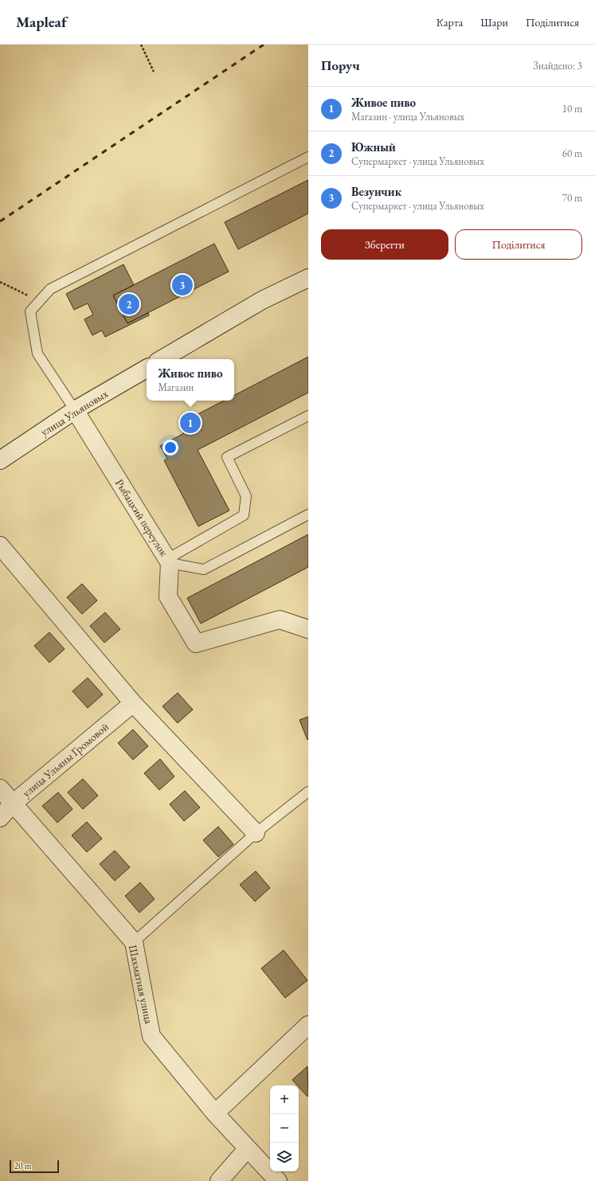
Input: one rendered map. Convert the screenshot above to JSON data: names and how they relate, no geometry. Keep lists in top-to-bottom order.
{
  "streets": {
    "street": [
      "улица Ульяновых",
      "Рыбацкий переулок",
      "улица Ульяны Громовой",
      "Шахматная улица"
    ]
  },
  "crossings": [
    ["улица Ульяновых", "Рыбацкий переулок"],
    ["улица Ульяны Громовой", "Шахматная улица"]
  ],
  "scale_bar": "20 m",
  "page": {
    "header": "Mapleaf",
    "nav": ["Карта", "Шари", "Поділитися"],
    "heading": ["Поруч", "Знайдено: 3"],
    "list": [
      {
        "mark": "1",
        "name": "Живое пиво",
        "note": "Магазин · улица Ульяновых",
        "value": "10 m"
      },
      {
        "mark": "2",
        "name": "Южный",
        "note": "Супермаркет · улица Ульяновых",
        "value": "60 m"
      },
      {
        "mark": "3",
        "name": "Везунчик",
        "note": "Супермаркет · улица Ульяновых",
        "value": "70 m"
      }
    ],
    "buttons": ["Зберегти", "Поділитися"],
    "pins": ["3", "2", "1"],
    "popup": ["Живое пиво", "Магазин"],
    "map_buttons": ["+", "−"],
    "scale": "20 m"
  }
}
